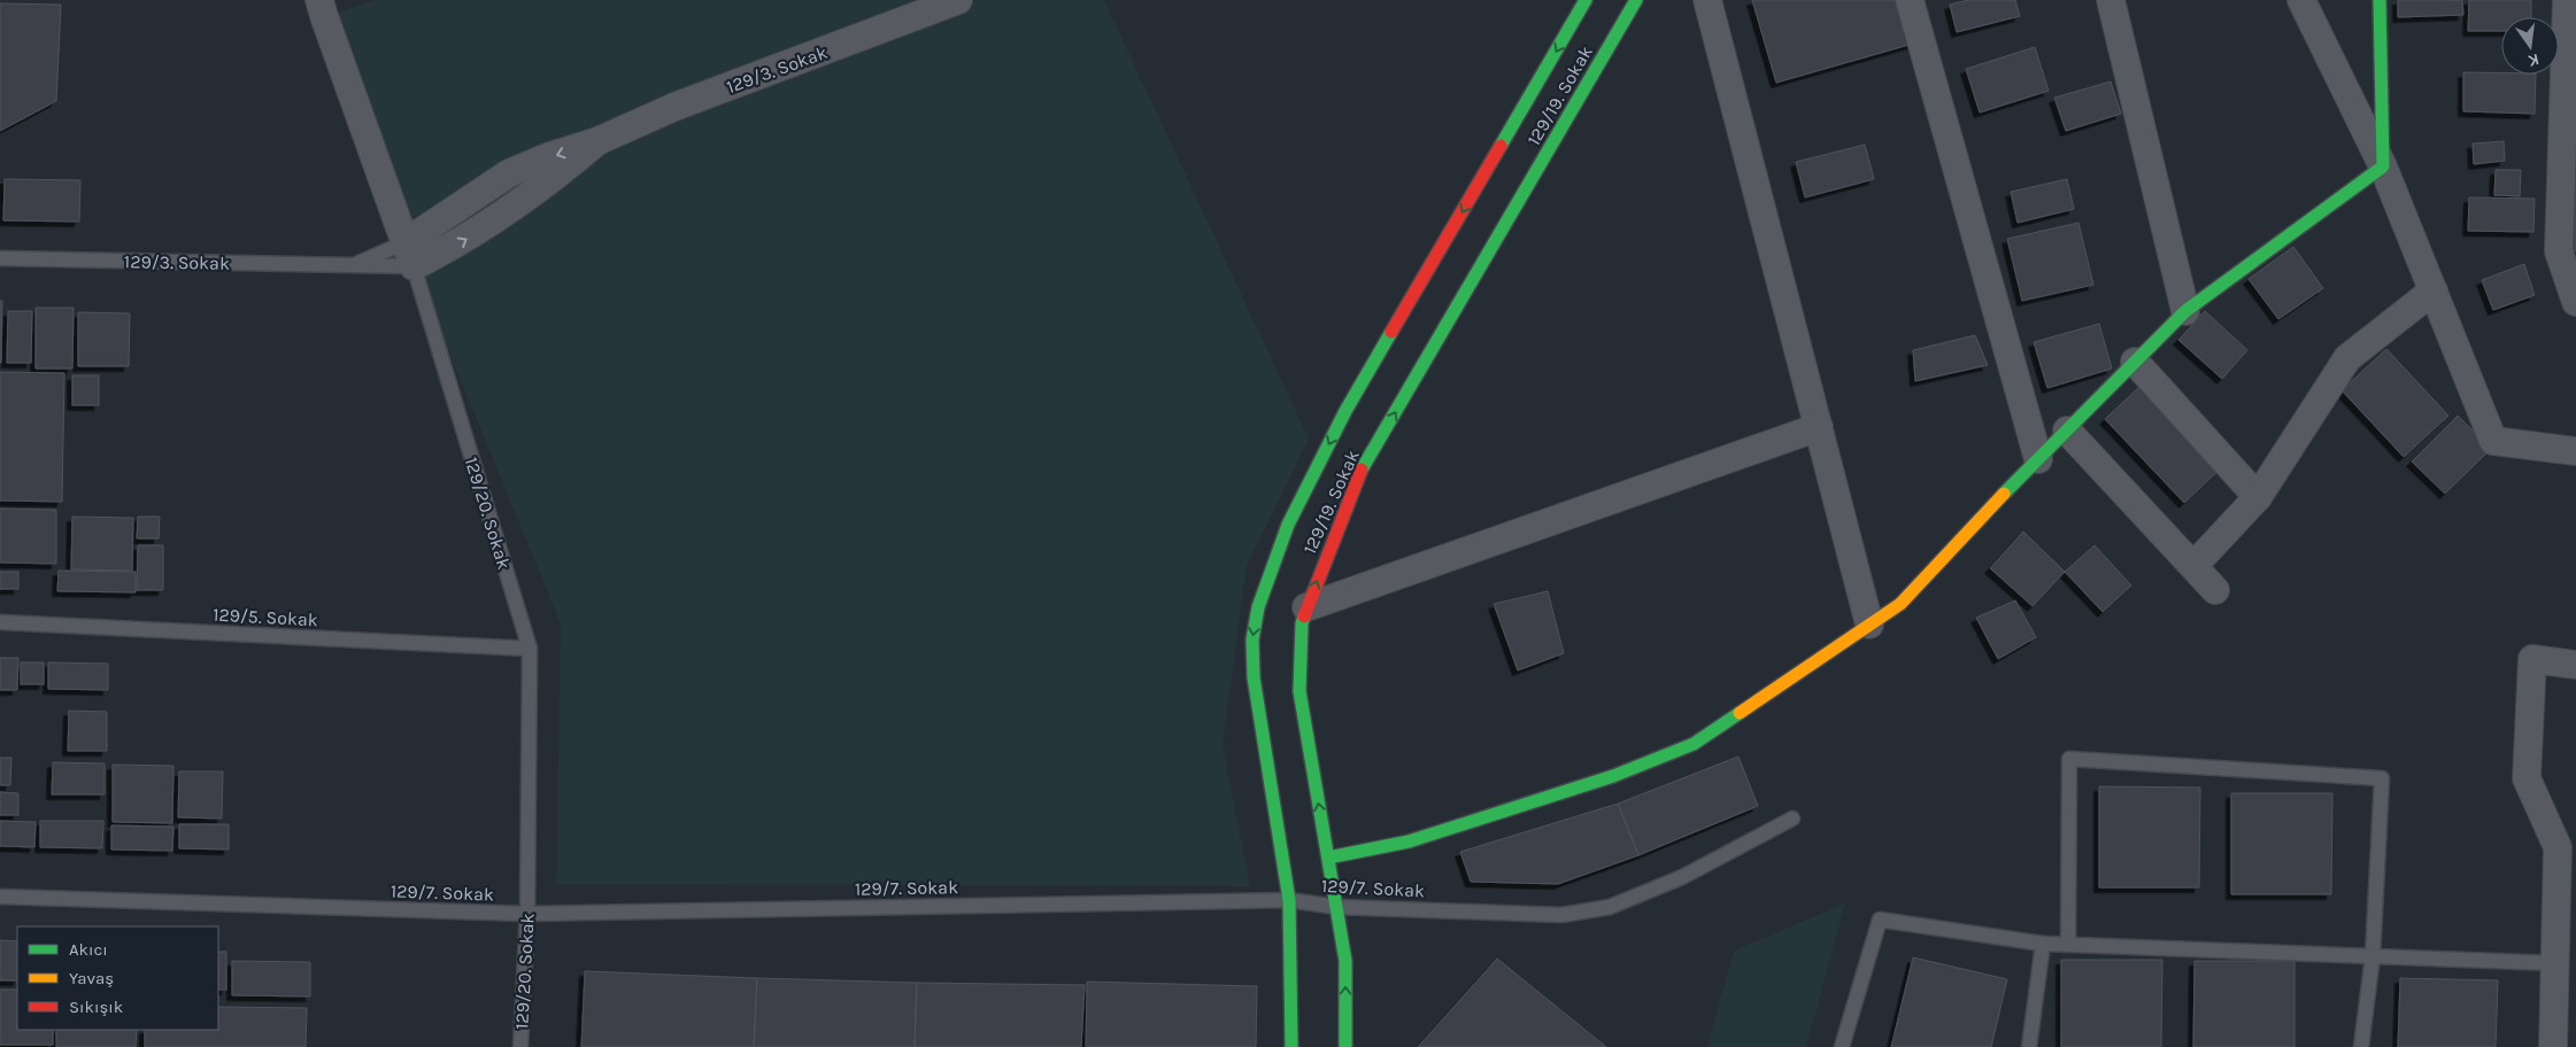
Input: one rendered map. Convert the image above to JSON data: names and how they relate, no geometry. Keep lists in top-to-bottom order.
{
  "streets": {
    "main road": ["129/19. Sokak"],
    "street": ["129/3. Sokak", "129/20. Sokak"],
    "lane": ["129/5. Sokak", "129/7. Sokak"]
  },
  "crossings": [
    ["129/3. Sokak", "129/20. Sokak"],
    ["129/19. Sokak", "129/7. Sokak"],
    ["129/20. Sokak", "129/5. Sokak"],
    ["129/20. Sokak", "129/7. Sokak"]
  ],
  "legend": ["Akıcı", "Yavaş", "Sıkışık"],
  "north": "bottom"
}
